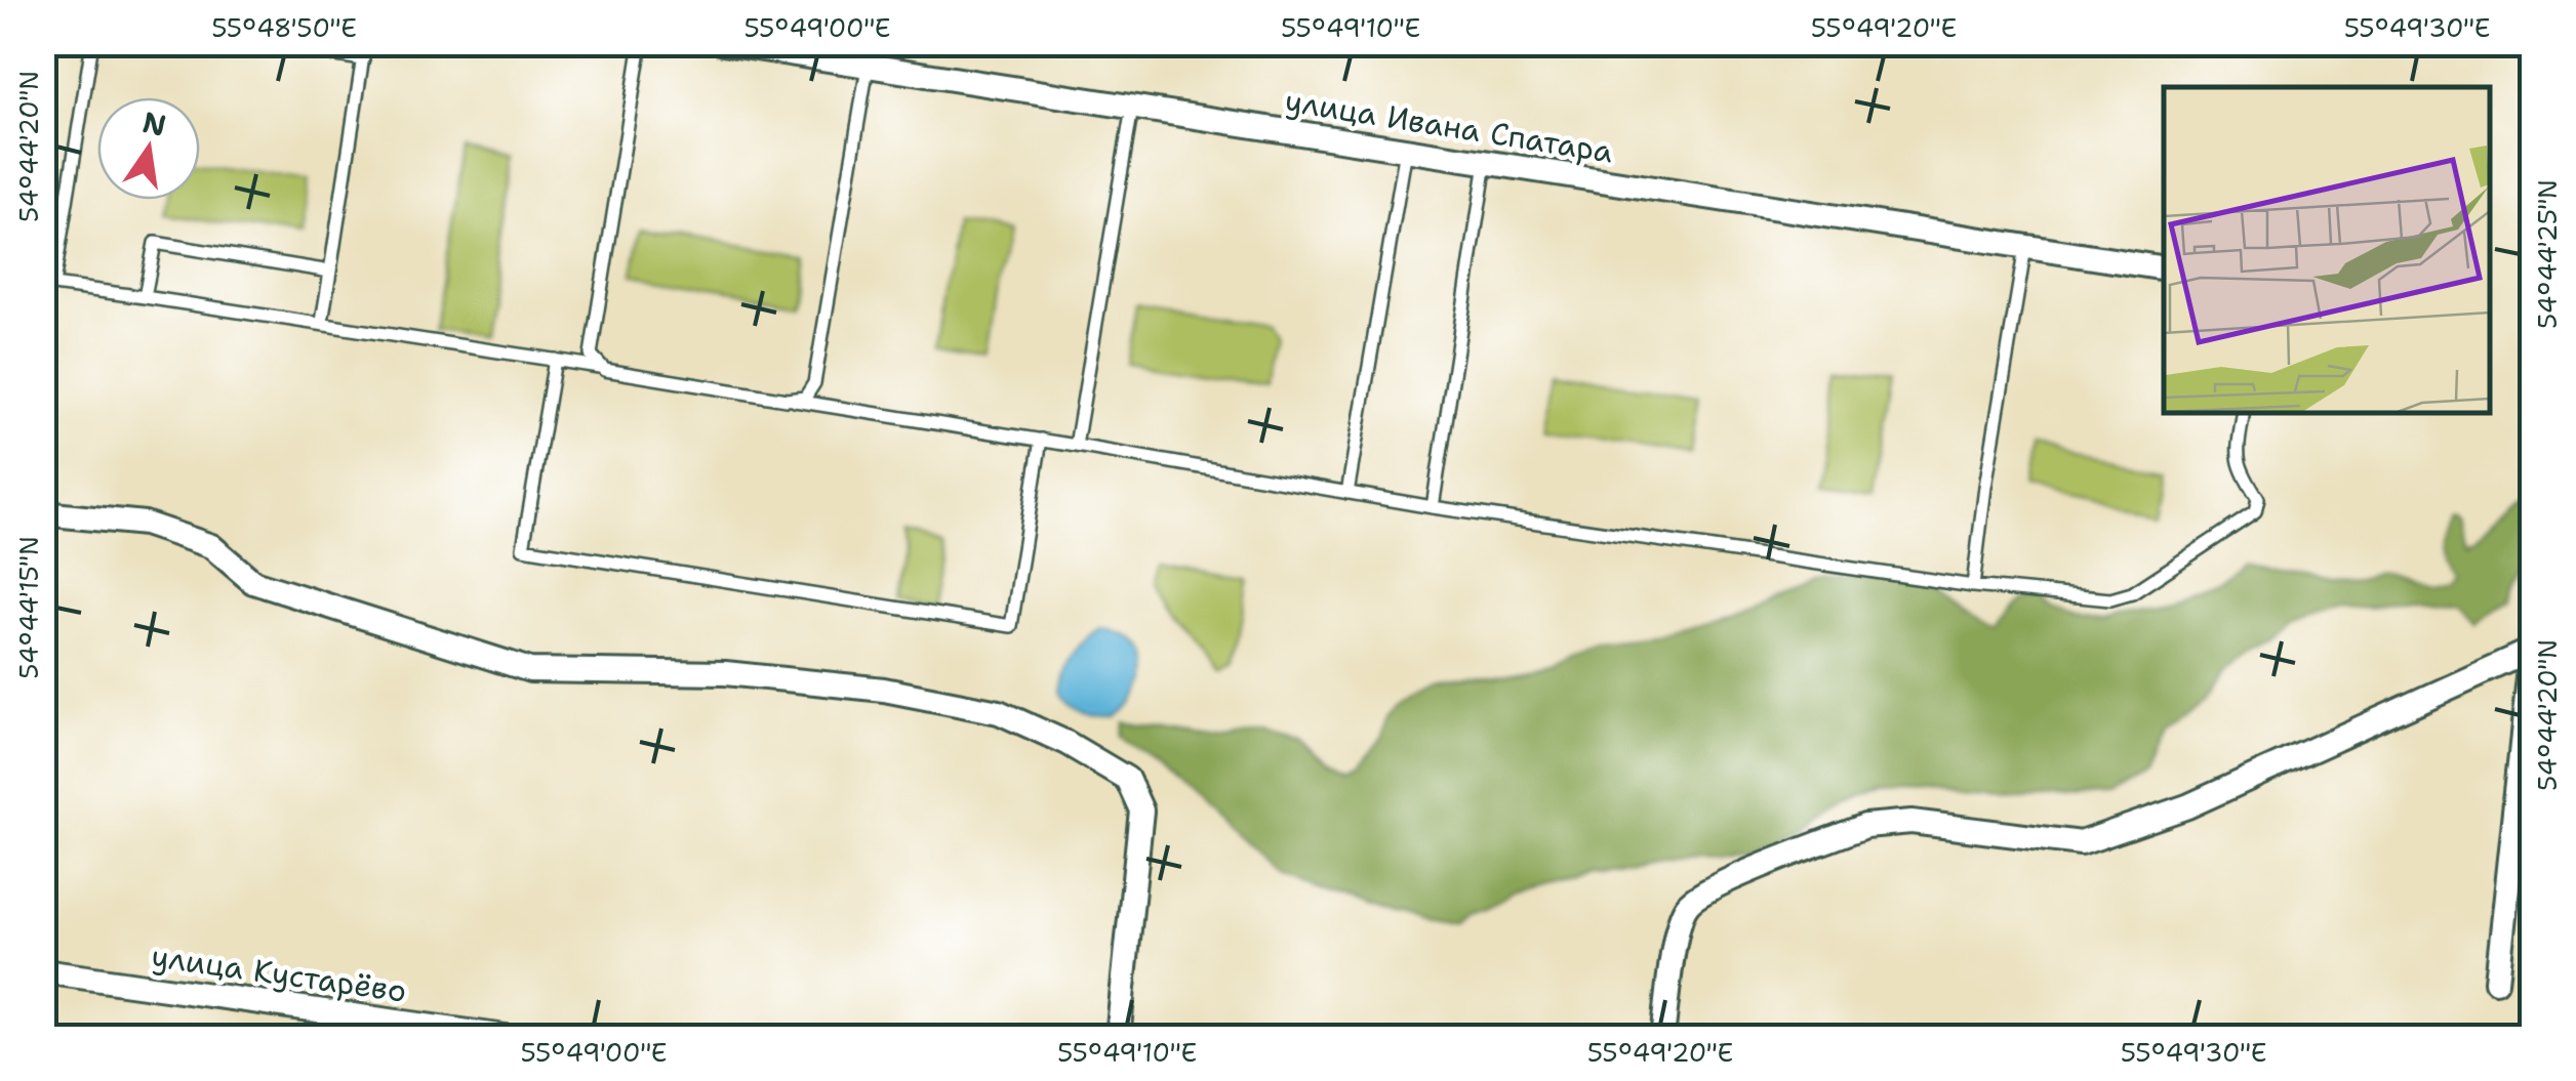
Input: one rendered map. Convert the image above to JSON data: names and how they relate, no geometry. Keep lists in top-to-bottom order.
{
  "streets": {
    "street": ["улица Ивана Спатара", "улица Кустарёво"]
  },
  "north": "top",
  "coordinates": [
    "55°48'50\"E",
    "55°49'00\"E",
    "55°49'10\"E",
    "55°49'20\"E",
    "55°49'30\"E",
    "54°44'20\"N",
    "54°44'25\"N",
    "54°44'15\"N"
  ]
}
